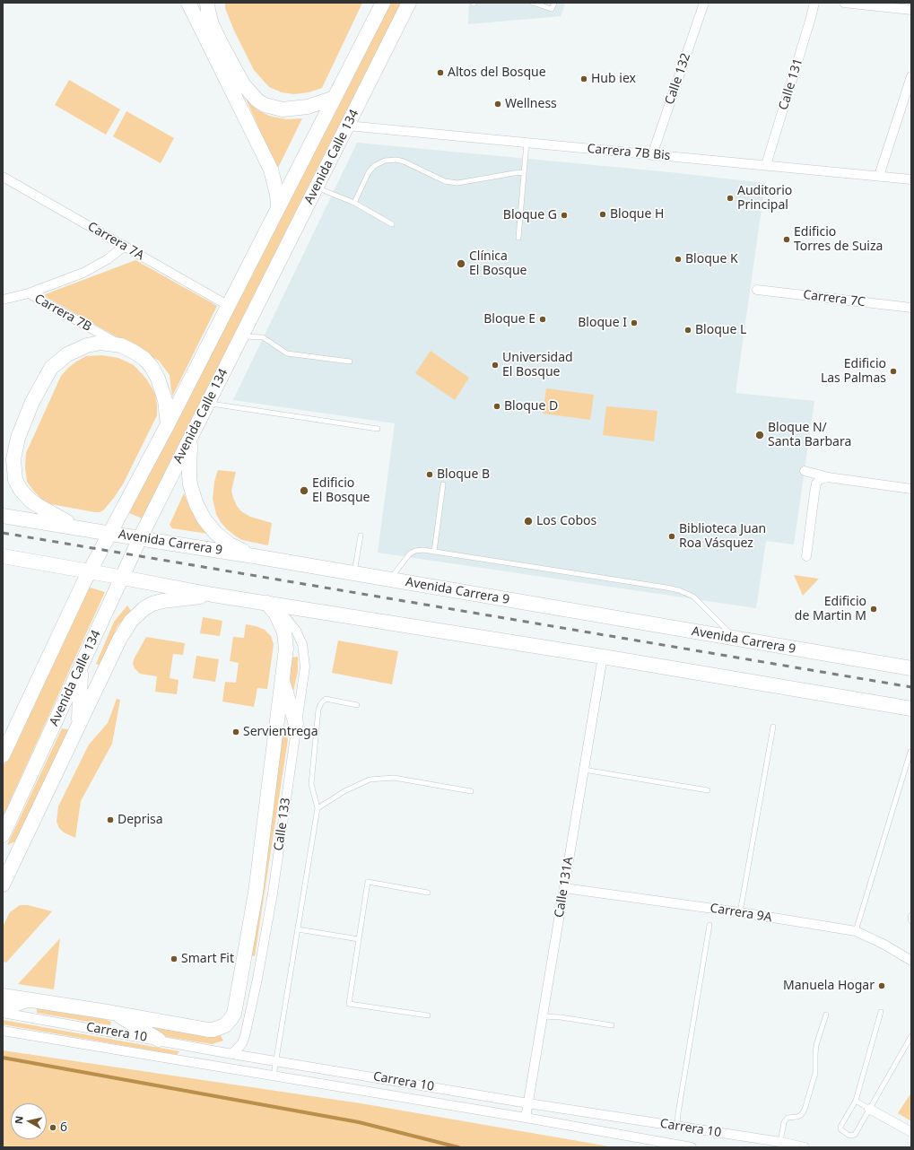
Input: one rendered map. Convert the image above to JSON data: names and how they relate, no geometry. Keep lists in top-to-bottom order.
{
  "streets": {
    "main road": ["Avenida Calle 134", "Avenida Carrera 9"],
    "street": [
      "Calle 132",
      "Calle 131",
      "Carrera 7B Bis",
      "Carrera 7A",
      "Carrera 7C",
      "Carrera 7B",
      "Calle 133",
      "Calle 131A",
      "Carrera 9A",
      "Carrera 10"
    ]
  },
  "crossings": [
    ["Calle 132", "Carrera 7B Bis"],
    ["Calle 131", "Carrera 7B Bis"],
    ["Carrera 7B Bis", "Avenida Calle 134"],
    ["Avenida Calle 134", "Carrera 7A"],
    ["Avenida Calle 134", "Avenida Carrera 9"],
    ["Calle 133", "Carrera 10"],
    ["Calle 131A", "Carrera 9A"],
    ["Calle 131A", "Carrera 10"]
  ],
  "places": [
    "Altos del Bosque",
    "Hub iex",
    "Wellness",
    "Auditorio Principal",
    "Bloque H",
    "Bloque G",
    "Edificio Torres de Suiza",
    "Bloque K",
    "Clínica El Bosque",
    "Bloque E",
    "Bloque I",
    "Bloque L",
    "Universidad El Bosque",
    "Edificio Las Palmas",
    "Bloque D",
    "Bloque N/ Santa Barbara",
    "Bloque B",
    "Edificio El Bosque",
    "Los Cobos",
    "Biblioteca Juan Roa Vásquez",
    "Edificio de Martin M",
    "Servientrega",
    "Deprisa",
    "Smart Fit",
    "Manuela Hogar",
    "6"
  ],
  "north": "left"
}
